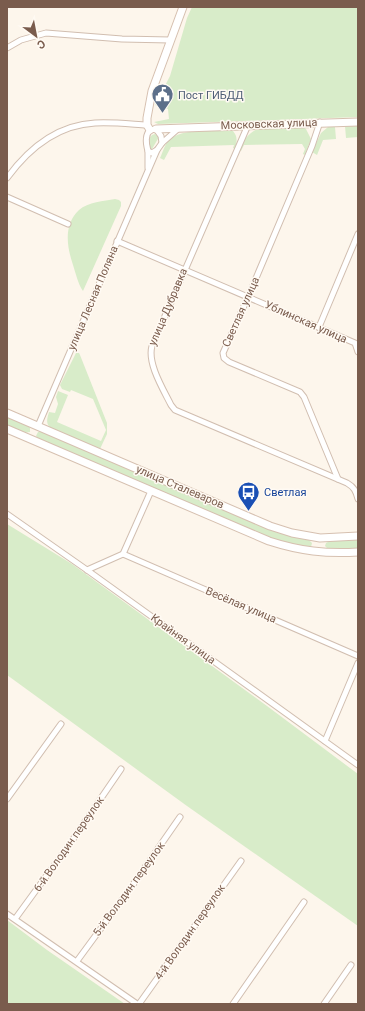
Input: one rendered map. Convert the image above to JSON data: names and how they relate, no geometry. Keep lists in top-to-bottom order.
{
  "streets": {
    "main road": ["Московская улица", "улица Сталеваров"],
    "street": [
      "улица Лесная Поляна",
      "улица Дубравка",
      "Светлая улица",
      "Ублинская улица",
      "Весёлая улица",
      "Крайняя улица",
      "6-й Володин переулок",
      "5-й Володин переулок",
      "4-й Володин переулок"
    ]
  },
  "crossings": [
    ["Московская улица", "улица Лесная Поляна"],
    ["Московская улица", "улица Дубравка"],
    ["Московская улица", "Светлая улица"],
    ["улица Лесная Поляна", "Ублинская улица"],
    ["улица Лесная Поляна", "улица Сталеваров"],
    ["улица Дубравка", "Светлая улица"],
    ["улица Дубравка", "Ублинская улица"],
    ["Светлая улица", "Ублинская улица"]
  ],
  "places": {
    "public building": ["Пост ГИБДД"],
    "bus stop": ["Светлая"]
  },
  "north": "bottom right"
}
